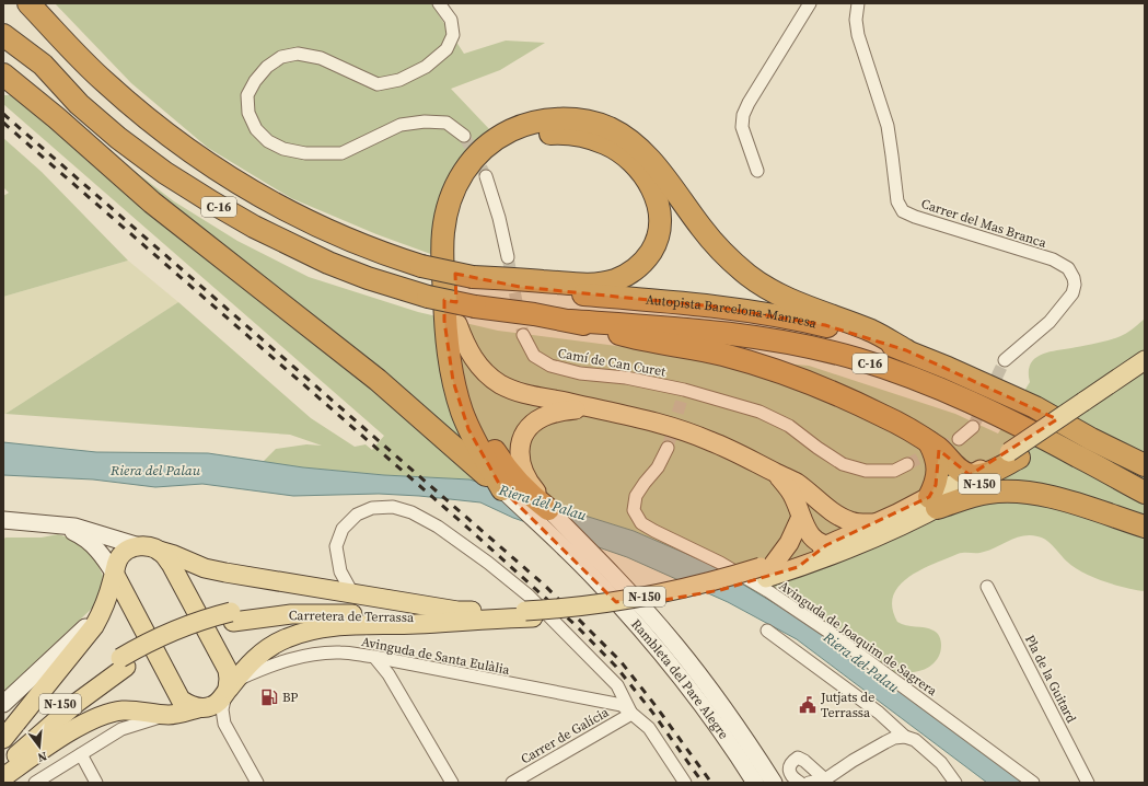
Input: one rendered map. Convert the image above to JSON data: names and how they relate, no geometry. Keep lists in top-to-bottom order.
{
  "streets": {
    "highway": ["C-16", "Autopista Barcelona-Manresa"],
    "main road": ["N-150", "Carretera de Terrassa", "Rambleta del Pare Alegre"],
    "street": [
      "Carrer del Mas Branca",
      "Camí de Can Curet",
      "Avinguda de Joaquim de Sagrera",
      "Avinguda de Santa Eulàlia",
      "Pla de la Guitard",
      "Carrer de Galícia"
    ]
  },
  "crossings": [
    ["C-16", "Autopista Barcelona-Manresa"],
    ["N-150", "Carretera de Terrassa"],
    ["Avinguda de Santa Eulàlia", "Carrer de Galícia"]
  ],
  "water": ["Riera del Palau"],
  "places": {
    "fuel station": ["BP"],
    "public building": ["Jutjats de Terrassa"]
  },
  "north": "bottom"
}
